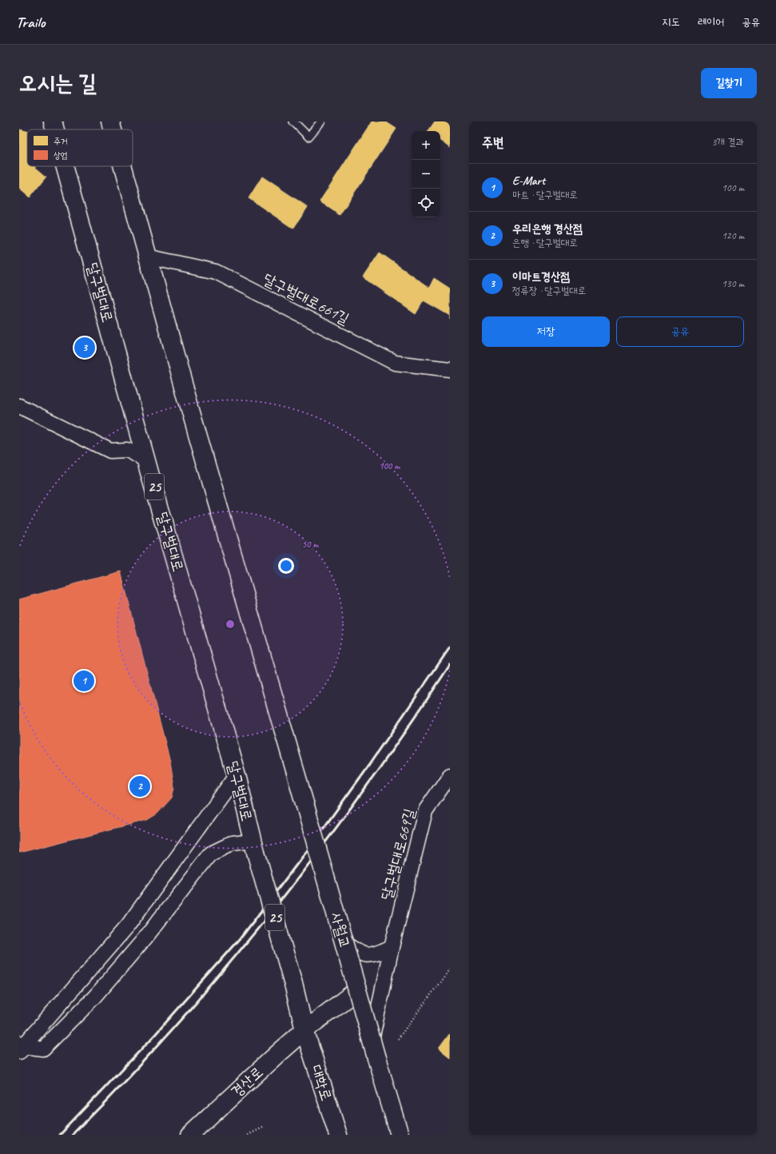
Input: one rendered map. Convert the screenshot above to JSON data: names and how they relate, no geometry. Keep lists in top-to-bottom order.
{
  "streets": {
    "main road": [
      "달구벌대로",
      "25",
      "사월교",
      "경산로",
      "대학로"
    ],
    "street": ["달구벌대로661길", "달구벌대로669길"]
  },
  "crossings": [
    ["달구벌대로", "25"],
    ["달구벌대로661길", "사월교"],
    ["25", "경산로"],
    ["25", "대학로"],
    ["달구벌대로669길", "사월교"],
    ["사월교", "경산로"],
    ["경산로", "대학로"]
  ],
  "legend": ["주거", "상업"],
  "page": {
    "header": "Trailo",
    "nav": ["지도", "레이어", "공유"],
    "buttons": [
      "길찾기",
      ["저장", "공유"]
    ],
    "title": "오시는 길",
    "heading": ["주변", "3개 결과"],
    "map_buttons": ["+", "−"],
    "list": [
      {
        "mark": "1",
        "name": "E-Mart",
        "note": "마트 · 달구벌대로",
        "value": "100 m"
      },
      {
        "mark": "2",
        "name": "우리은행 경산점",
        "note": "은행 · 달구벌대로",
        "value": "120 m"
      },
      {
        "mark": "3",
        "name": "이마트경산점",
        "note": "정류장 · 달구벌대로",
        "value": "130 m"
      }
    ],
    "pins": ["3", "1", "2"]
  },
  "rings": ["100 m", "50 m"]
}
